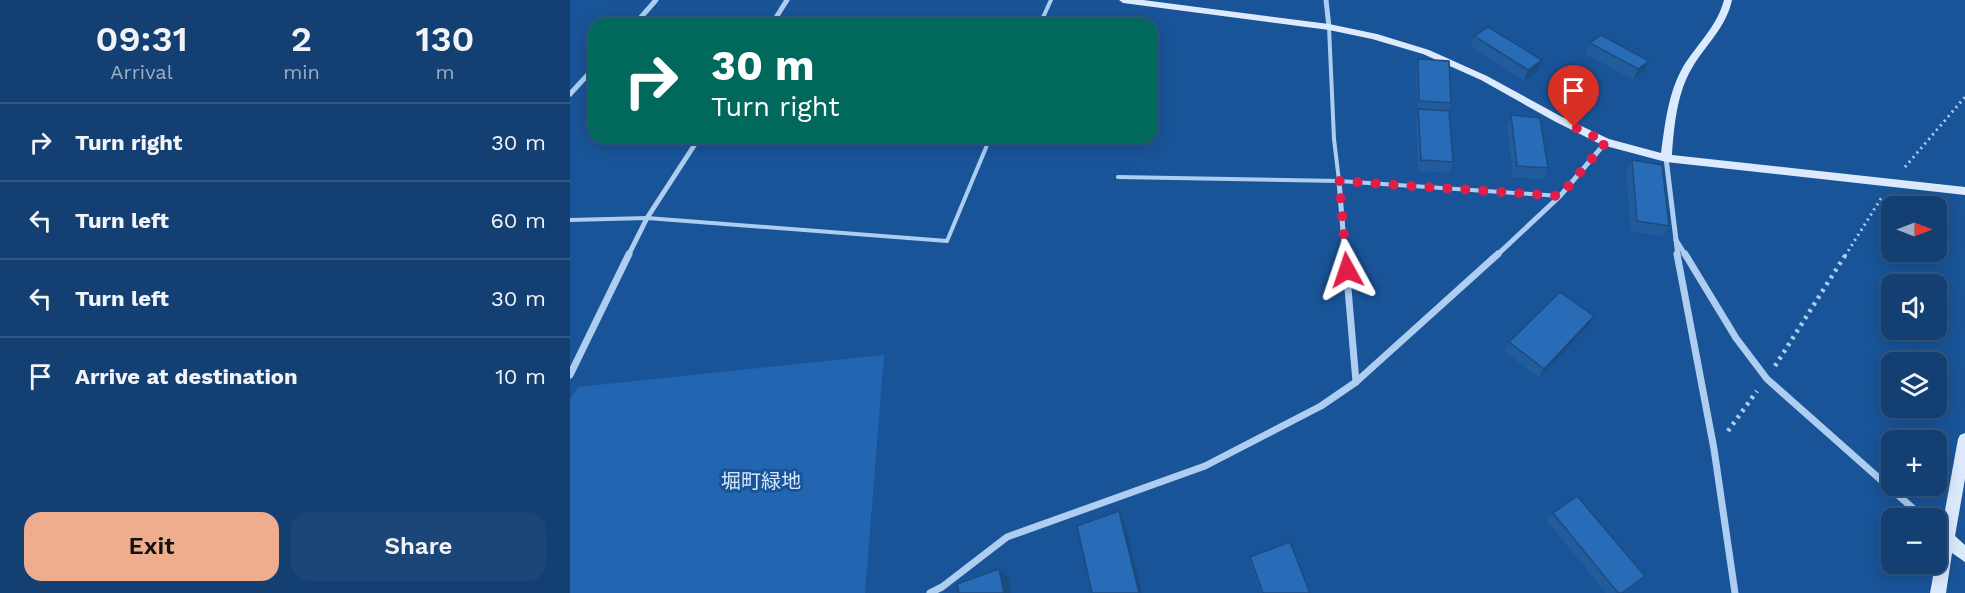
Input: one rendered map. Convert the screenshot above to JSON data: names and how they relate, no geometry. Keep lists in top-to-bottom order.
{
  "parks": ["堀町緑地"],
  "north": "right",
  "page": {
    "eta": [
      "09:31",
      "Arrival",
      "2",
      "min",
      "130",
      "m"
    ],
    "turn": ["30 m", "Turn right"],
    "list": [
      {
        "name": "Turn right",
        "value": "30 m"
      },
      {
        "name": "Turn left",
        "value": "60 m"
      },
      {
        "name": "Turn left",
        "value": "30 m"
      },
      {
        "name": "Arrive at destination",
        "value": "10 m"
      }
    ],
    "map_buttons": ["+", "−"],
    "buttons": ["Exit", "Share"]
  }
}
